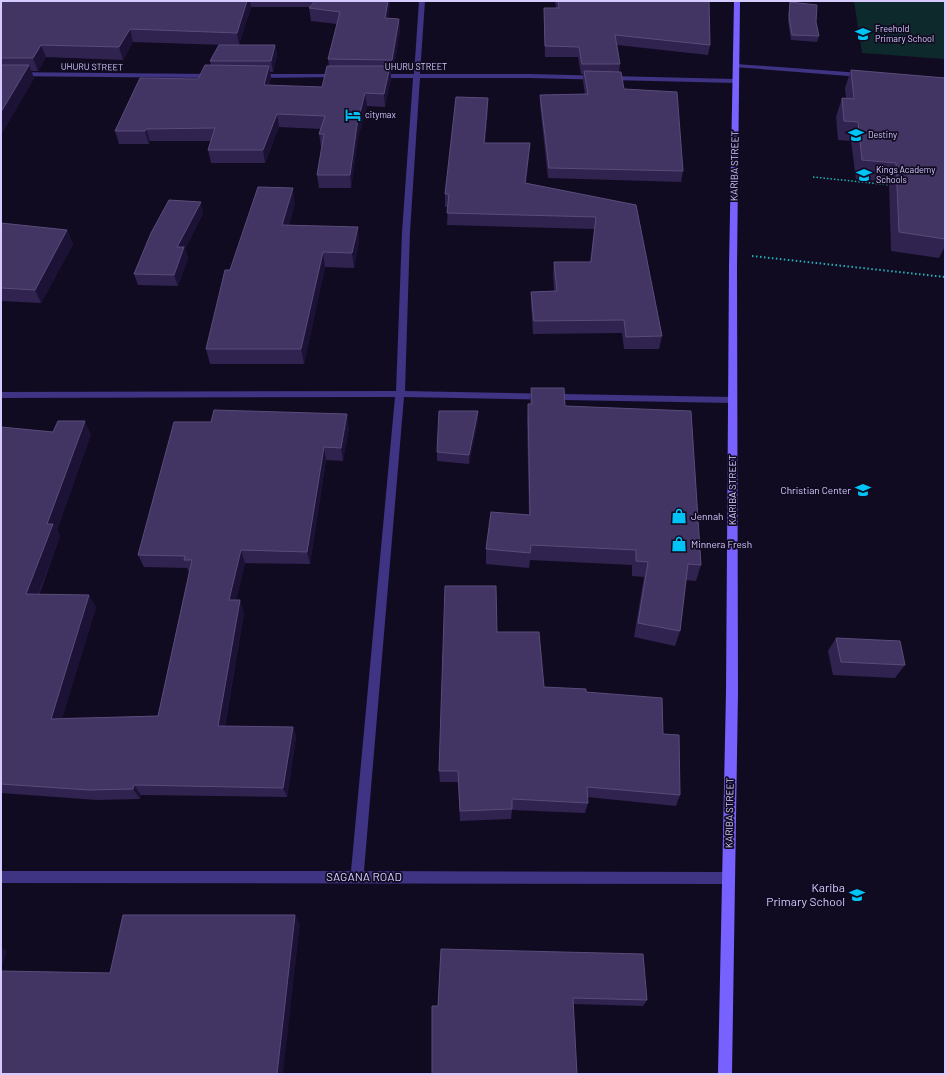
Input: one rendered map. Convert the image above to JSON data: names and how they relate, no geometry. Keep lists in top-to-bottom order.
{
  "streets": {
    "street": ["UHURU STREET", "KARIBA STREET", "SAGANA ROAD"]
  },
  "crossings": [
    ["UHURU STREET", "KARIBA STREET"],
    ["KARIBA STREET", "SAGANA ROAD"]
  ],
  "places": {
    "school or university": [
      "Freehold Primary School",
      "Destiny",
      "Kings Academy Schools",
      "Christian Center",
      "Kariba Primary School"
    ],
    "hotel": ["citymax"],
    "shop": ["Jennah", "Minnera Fresh"]
  }
}
